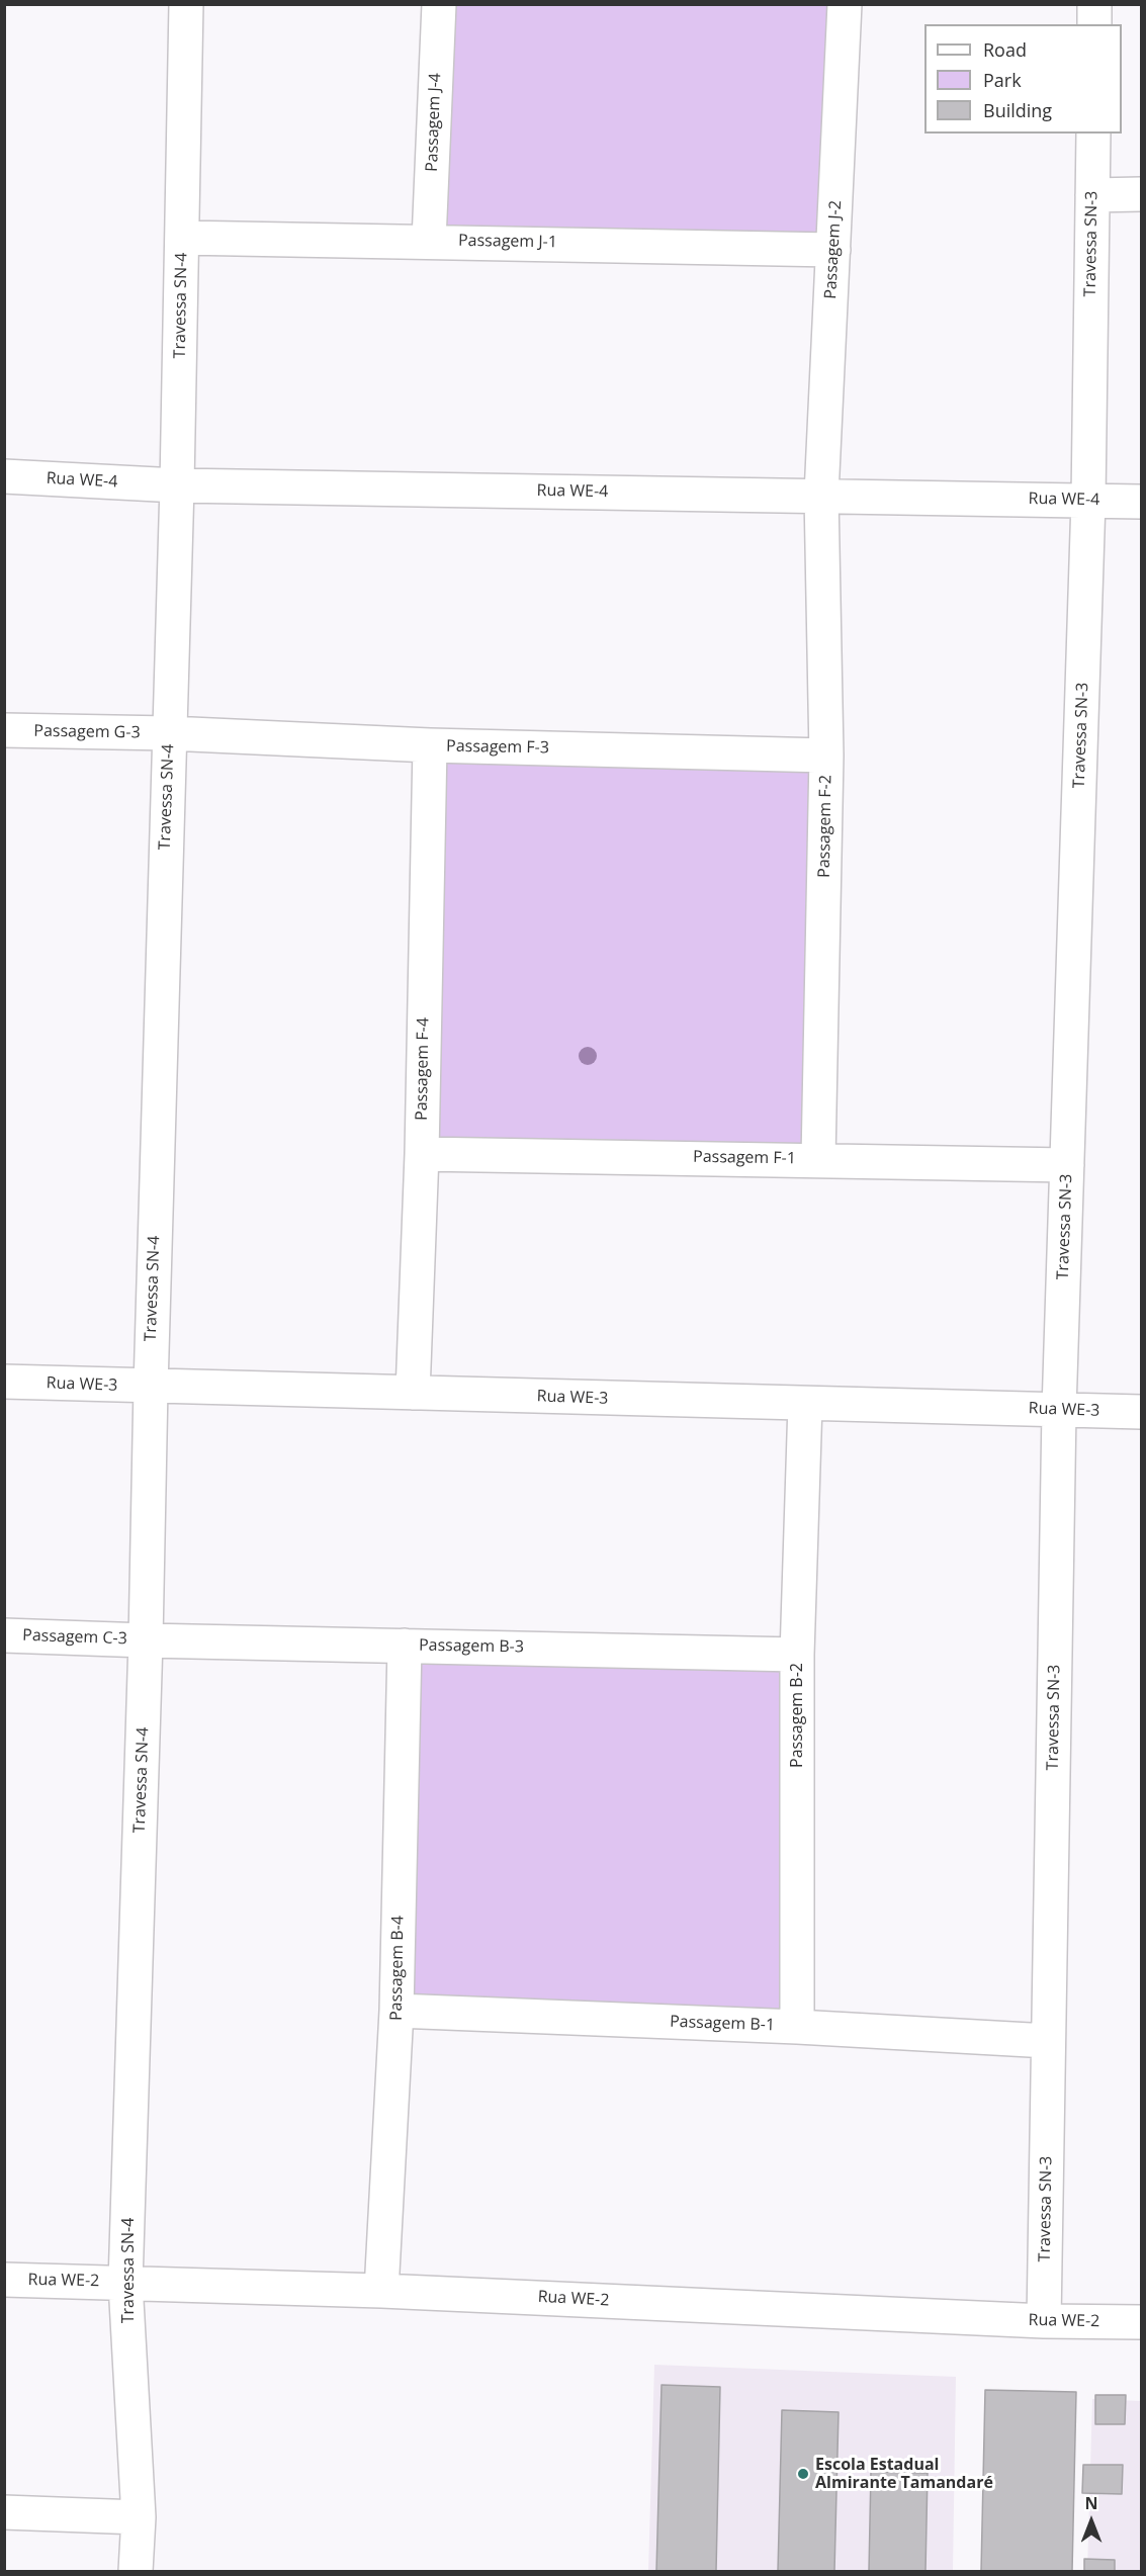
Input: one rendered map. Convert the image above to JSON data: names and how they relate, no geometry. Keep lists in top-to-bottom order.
{
  "streets": {
    "street": [
      "Passagem J-4",
      "Passagem J-1",
      "Travessa SN-3",
      "Passagem J-2",
      "Travessa SN-4",
      "Rua WE-4",
      "Passagem G-3",
      "Passagem F-3",
      "Passagem F-2",
      "Passagem F-4",
      "Passagem F-1",
      "Rua WE-3",
      "Passagem C-3",
      "Passagem B-3",
      "Passagem B-2",
      "Passagem B-4",
      "Passagem B-1",
      "Rua WE-2"
    ]
  },
  "crossings": [
    ["Passagem J-4", "Passagem J-1"],
    ["Passagem J-1", "Passagem J-2"],
    ["Passagem J-1", "Travessa SN-4"],
    ["Travessa SN-3", "Rua WE-4"],
    ["Travessa SN-3", "Passagem F-1"],
    ["Travessa SN-3", "Rua WE-3"],
    ["Travessa SN-3", "Passagem B-1"],
    ["Travessa SN-3", "Rua WE-2"],
    ["Passagem J-2", "Rua WE-4"],
    ["Passagem J-2", "Passagem F-2"],
    ["Travessa SN-4", "Rua WE-4"],
    ["Travessa SN-4", "Passagem G-3"],
    ["Travessa SN-4", "Passagem F-3"],
    ["Travessa SN-4", "Rua WE-3"],
    ["Travessa SN-4", "Passagem C-3"],
    ["Travessa SN-4", "Passagem B-3"],
    ["Travessa SN-4", "Rua WE-2"],
    ["Rua WE-4", "Passagem F-2"],
    ["Passagem G-3", "Passagem F-3"],
    ["Passagem F-3", "Passagem F-2"],
    ["Passagem F-3", "Passagem F-4"],
    ["Passagem F-2", "Passagem F-1"],
    ["Passagem F-4", "Passagem F-1"],
    ["Passagem F-4", "Rua WE-3"],
    ["Rua WE-3", "Passagem B-2"],
    ["Passagem C-3", "Passagem B-3"],
    ["Passagem B-3", "Passagem B-2"],
    ["Passagem B-3", "Passagem B-4"],
    ["Passagem B-2", "Passagem B-1"],
    ["Passagem B-4", "Passagem B-1"],
    ["Passagem B-4", "Rua WE-2"]
  ],
  "places": ["Escola Estadual Almirante Tamandaré"],
  "legend": ["Road", "Park", "Building"],
  "north": "top"
}
